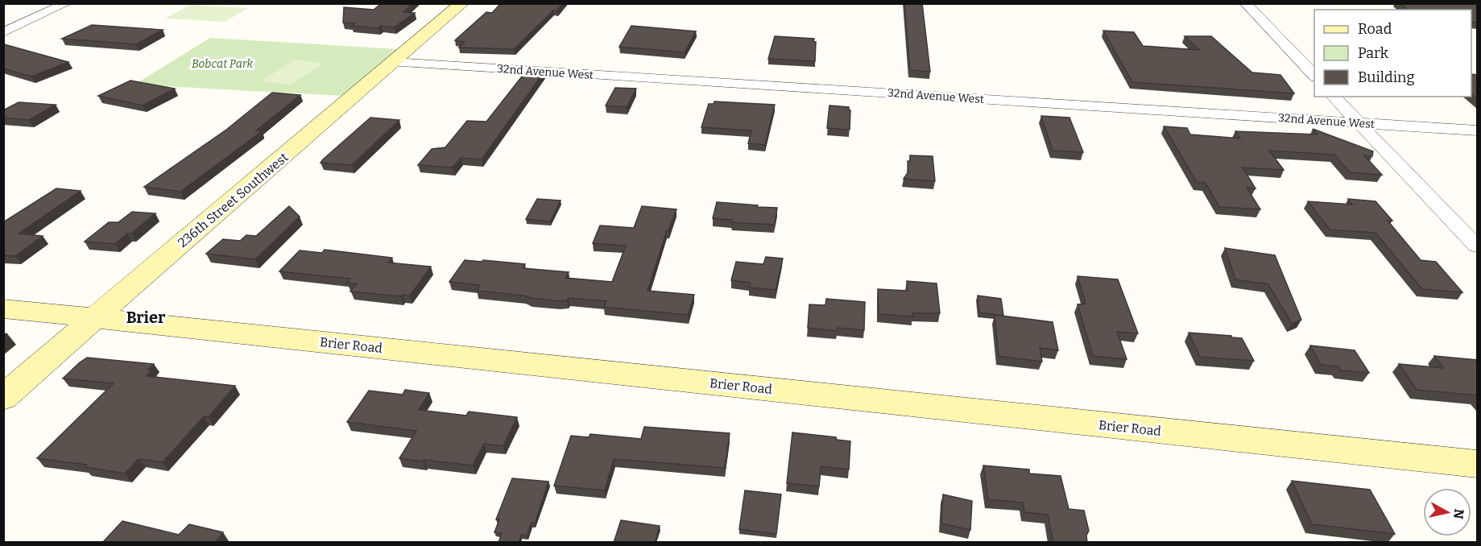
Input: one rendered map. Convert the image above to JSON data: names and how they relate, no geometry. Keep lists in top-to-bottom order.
{
  "streets": {
    "main road": ["236th Street Southwest", "Brier Road"],
    "street": ["32nd Avenue West"]
  },
  "crossings": [
    ["32nd Avenue West", "236th Street Southwest"],
    ["236th Street Southwest", "Brier Road"]
  ],
  "districts": ["Brier"],
  "parks": ["Bobcat Park"],
  "legend": ["Road", "Park", "Building"],
  "north": "right"
}
